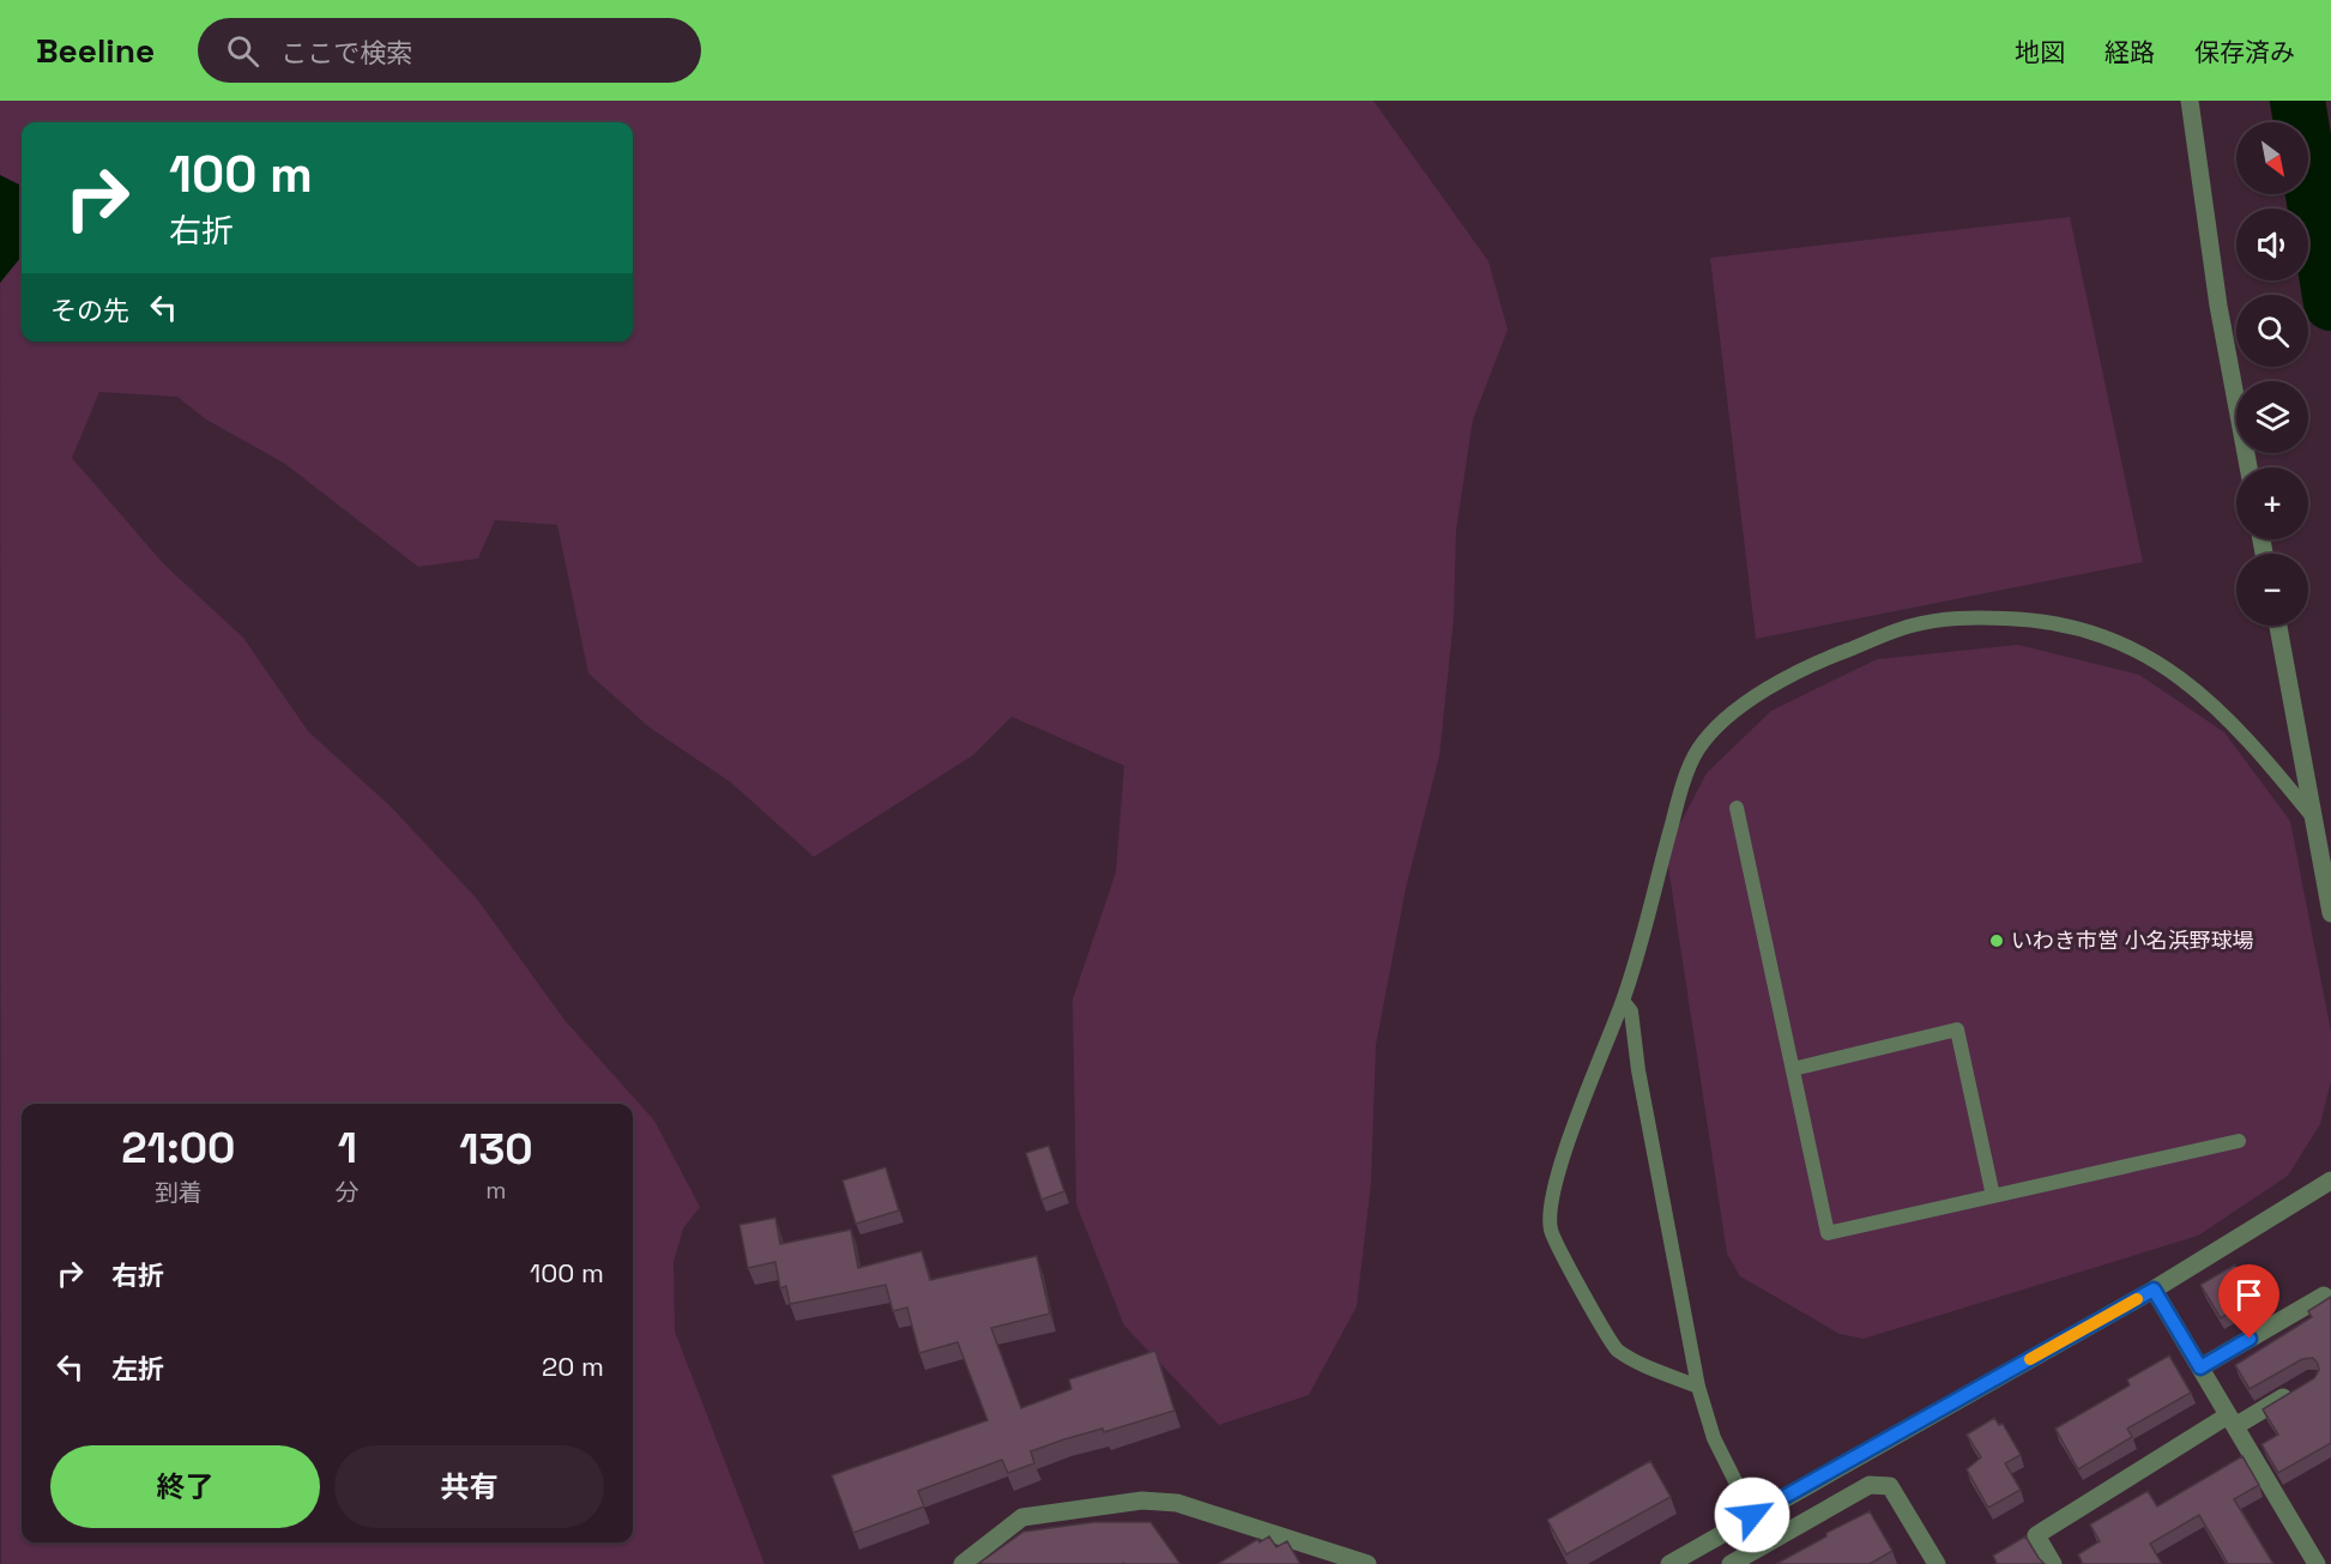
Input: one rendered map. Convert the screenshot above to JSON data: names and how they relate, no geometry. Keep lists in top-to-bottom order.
{
  "places": ["いわき市営 小名浜野球場"],
  "north": "bottom right",
  "page": {
    "header": "Beeline",
    "search": "ここで検索",
    "nav": ["地図", "経路", "保存済み"],
    "map_buttons": ["+", "−"],
    "turn": ["100 m", "右折"],
    "then": "その先",
    "eta": [
      "21:00",
      "到着",
      "1",
      "分",
      "130",
      "m"
    ],
    "list": [
      {
        "name": "右折",
        "value": "100 m"
      },
      {
        "name": "左折",
        "value": "20 m"
      }
    ],
    "buttons": ["終了", "共有"]
  }
}
